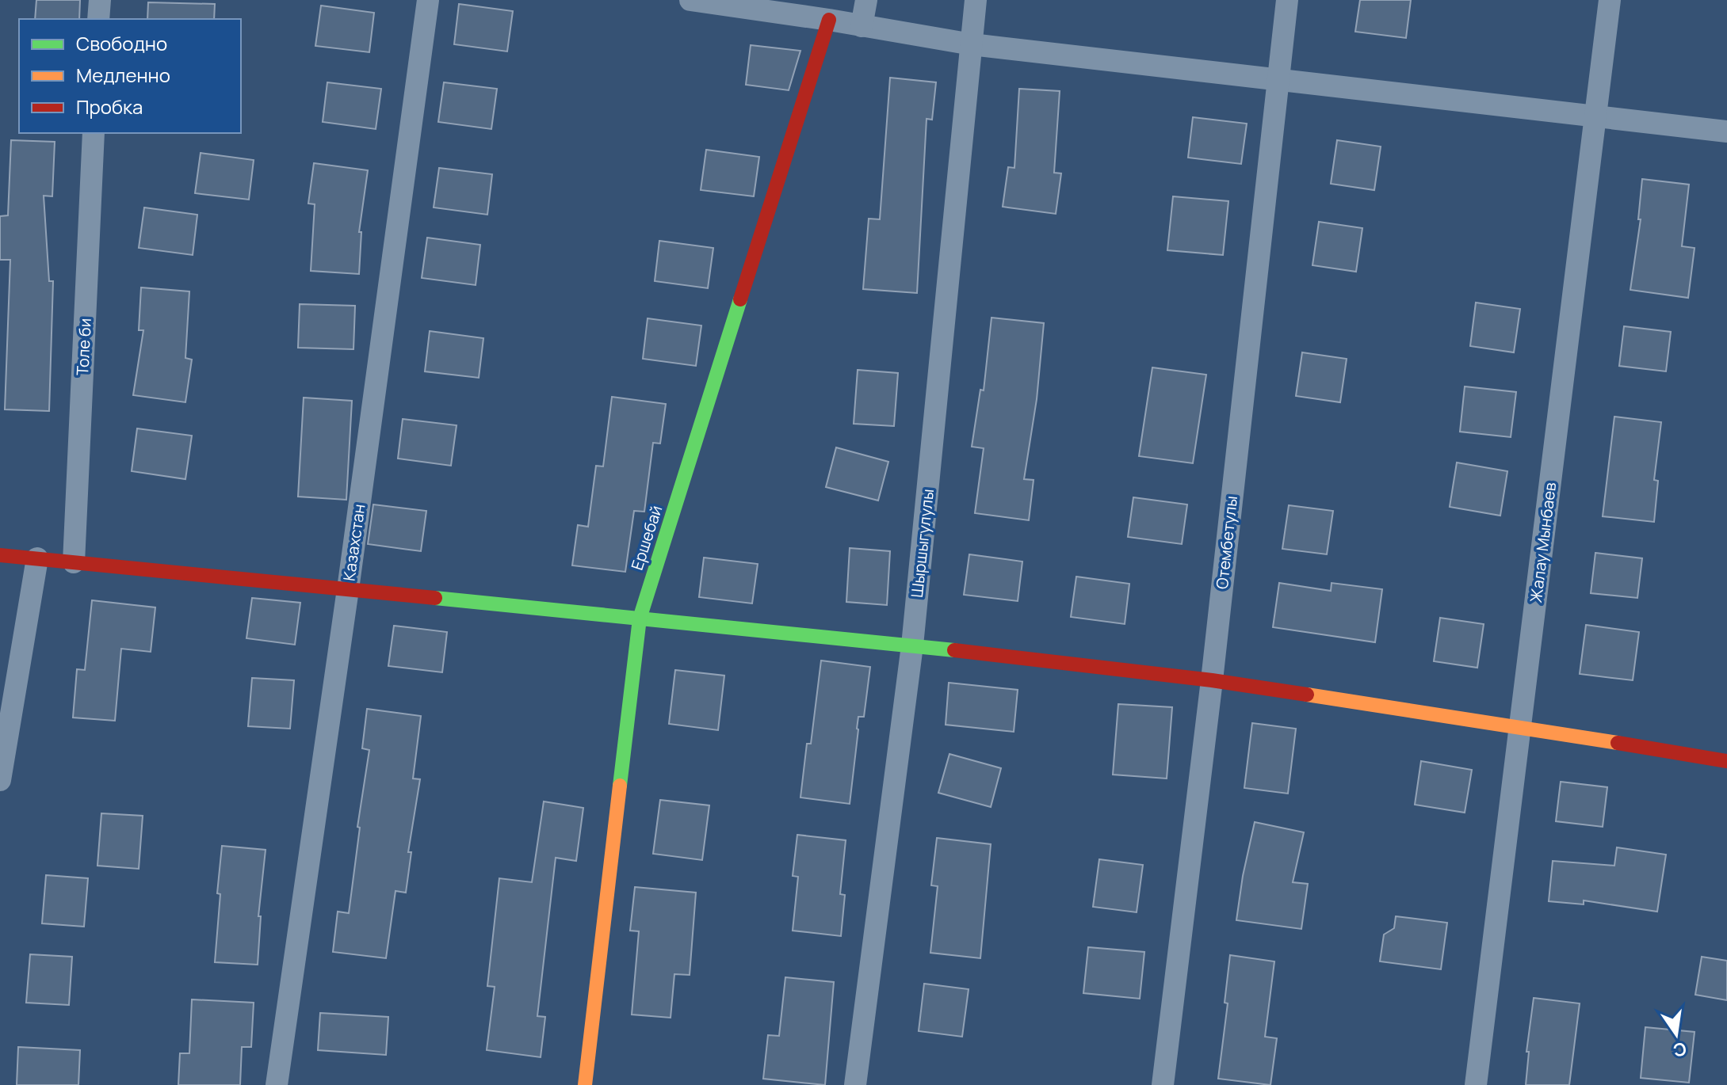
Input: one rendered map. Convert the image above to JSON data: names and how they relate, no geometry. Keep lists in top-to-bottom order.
{
  "streets": {
    "street": [
      "Толе би",
      "Ершебай",
      "Казахстан",
      "Отембетулы",
      "Жалау Мынбаев",
      "Шыршыгулулы"
    ]
  },
  "legend": ["Свободно", "Медленно", "Пробка"],
  "north": "bottom"
}
